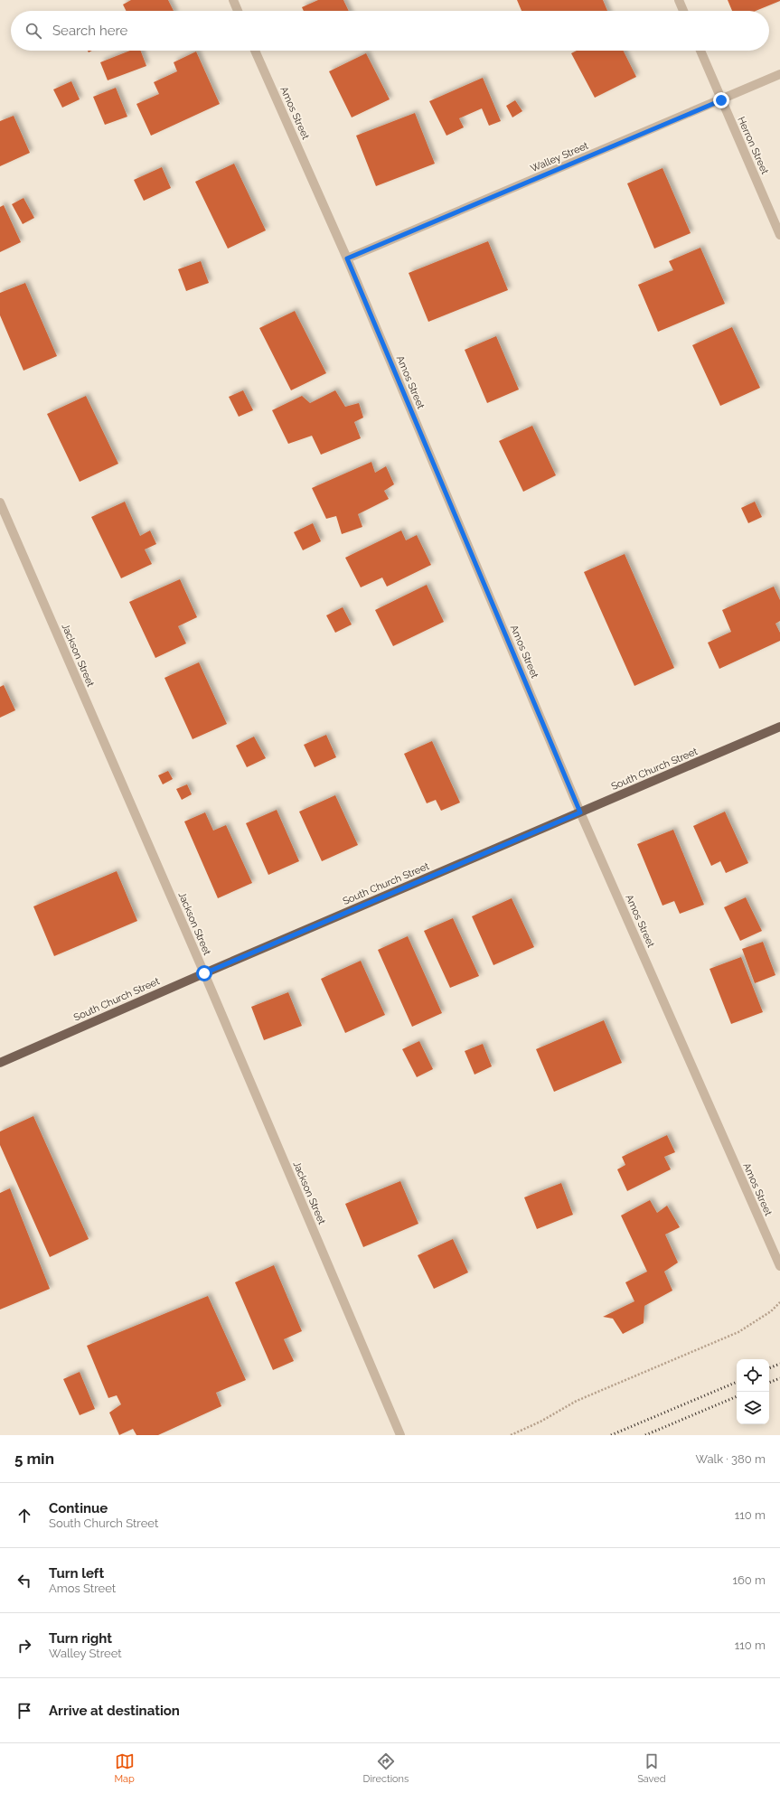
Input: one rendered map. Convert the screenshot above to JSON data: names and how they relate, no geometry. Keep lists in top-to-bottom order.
{
  "streets": {
    "main road": ["South Church Street"],
    "street": [
      "Amos Street",
      "Herron Street",
      "Walley Street",
      "Jackson Street"
    ]
  },
  "crossings": [
    ["Amos Street", "Walley Street"],
    ["Amos Street", "South Church Street"],
    ["Herron Street", "Walley Street"],
    ["Jackson Street", "South Church Street"]
  ],
  "page": {
    "search": "Search here",
    "heading": ["5 min", "Walk · 380 m"],
    "list": [
      ["Continue", "South Church Street", "110 m"],
      ["Turn left", "Amos Street", "160 m"],
      ["Turn right", "Walley Street", "110 m"],
      "Arrive at destination"
    ],
    "nav": ["Map", "Directions", "Saved"]
  }
}
